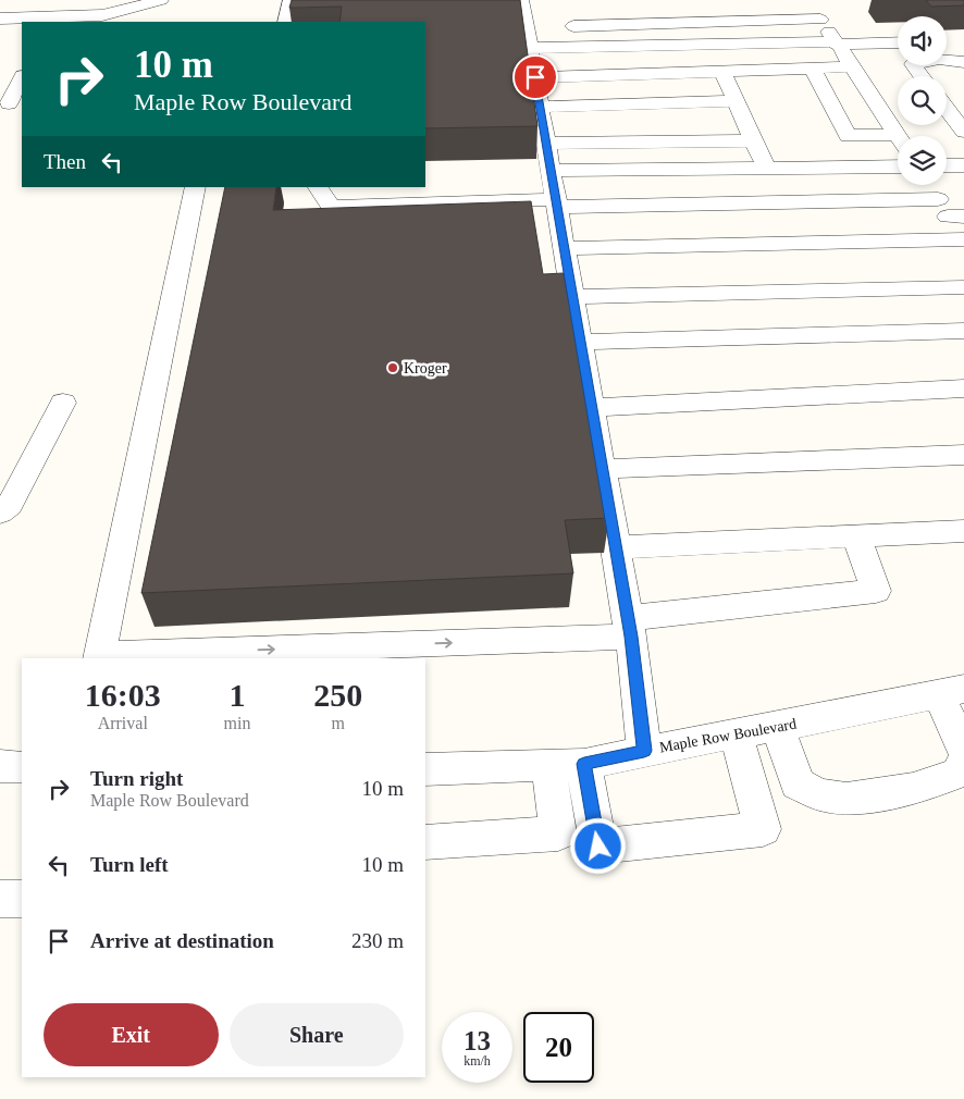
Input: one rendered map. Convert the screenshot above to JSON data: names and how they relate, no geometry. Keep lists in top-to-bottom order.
{
  "streets": {
    "street": ["Maple Row Boulevard"]
  },
  "places": ["Kroger"],
  "page": {
    "turn": ["10 m", "Maple Row Boulevard"],
    "then": "Then",
    "eta": [
      "16:03",
      "Arrival",
      "1",
      "min",
      "250",
      "m"
    ],
    "list": [
      {
        "name": "Turn right",
        "note": "Maple Row Boulevard",
        "value": "10 m"
      },
      {
        "name": "Turn left",
        "value": "10 m"
      },
      {
        "name": "Arrive at destination",
        "value": "230 m"
      }
    ],
    "buttons": ["Exit", "Share"],
    "speed": "13 km/h",
    "limit": "20"
  }
}
